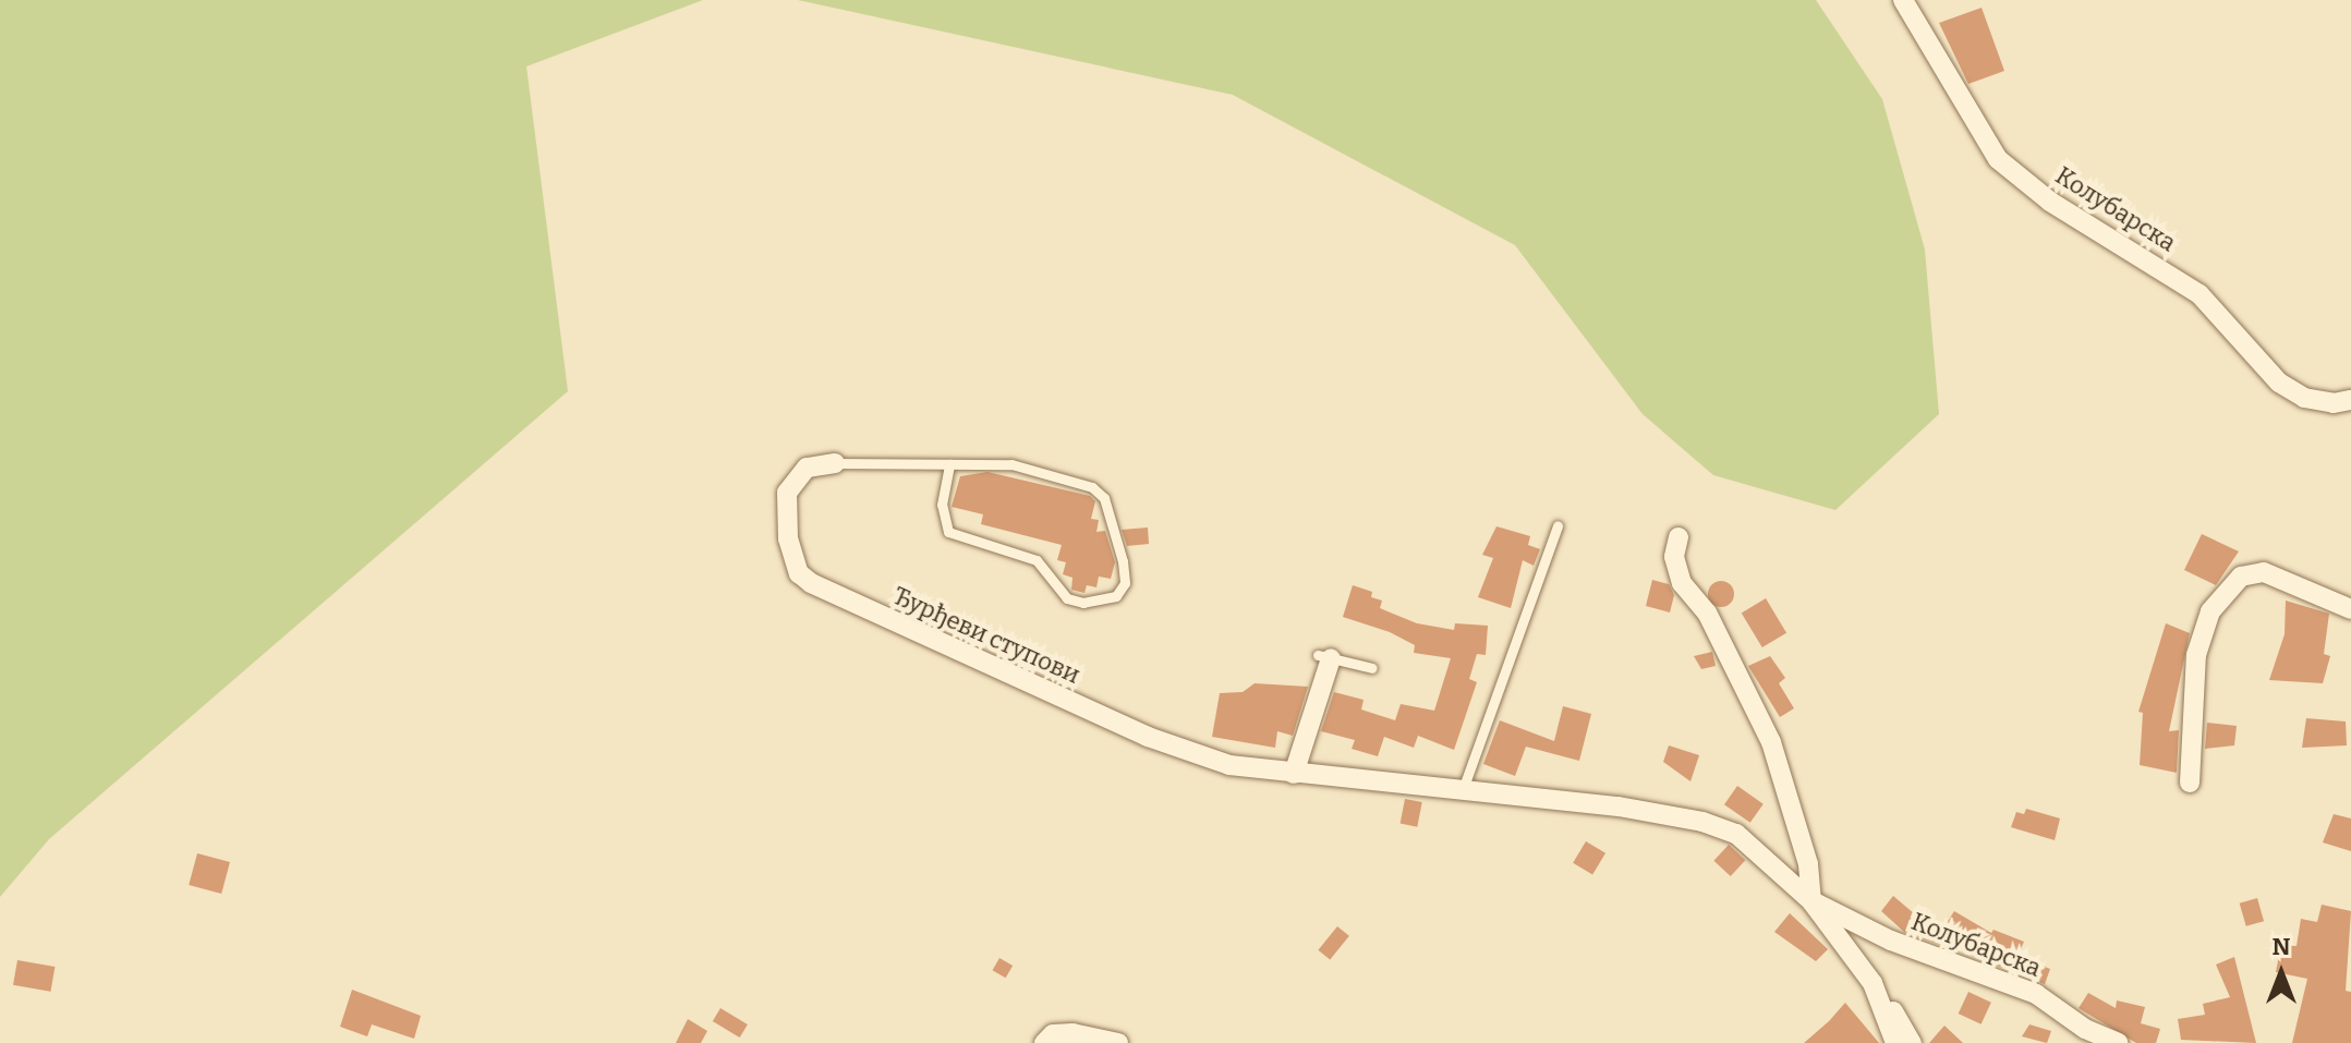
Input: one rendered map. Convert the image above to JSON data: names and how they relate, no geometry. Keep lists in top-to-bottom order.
{
  "streets": {
    "street": ["Колубарска", "Ђурђеви ступови"]
  },
  "crossings": [
    ["Колубарска", "Ђурђеви ступови"]
  ],
  "north": "top"
}
